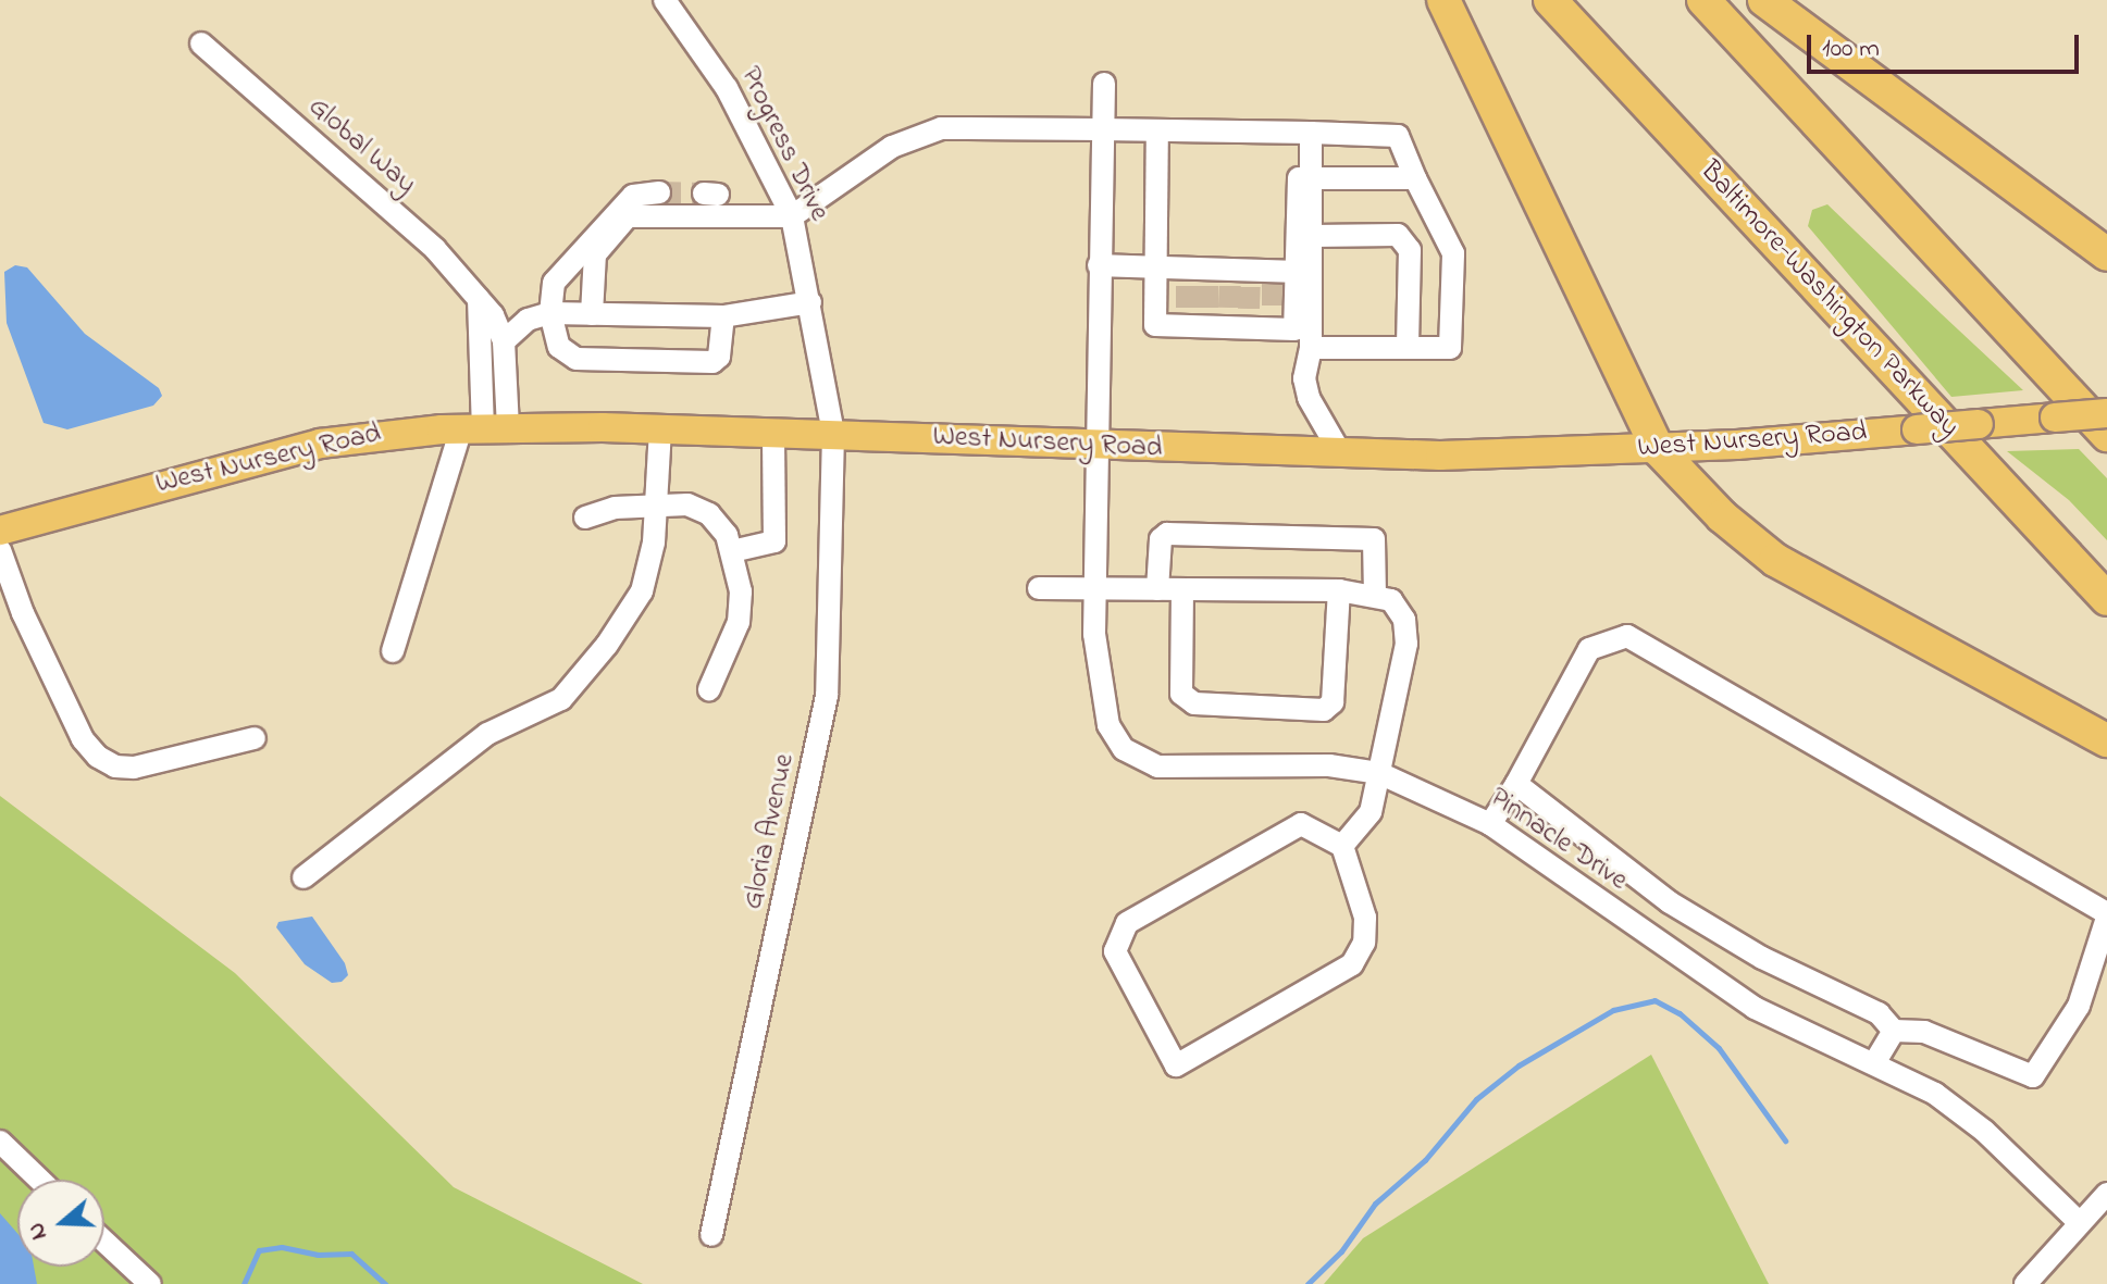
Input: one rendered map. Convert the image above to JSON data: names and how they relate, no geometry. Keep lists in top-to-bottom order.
{
  "streets": {
    "highway": ["Baltimore-Washington Parkway"],
    "main road": ["West Nursery Road"],
    "street": [
      "Progress Drive",
      "Global Way",
      "Gloria Avenue",
      "Pinnacle Drive"
    ]
  },
  "crossings": [
    ["Progress Drive", "West Nursery Road"],
    ["Progress Drive", "Gloria Avenue"],
    ["Global Way", "West Nursery Road"],
    ["West Nursery Road", "Gloria Avenue"],
    ["West Nursery Road", "Pinnacle Drive"]
  ],
  "scale_bar": "100 m",
  "north": "left"
}
